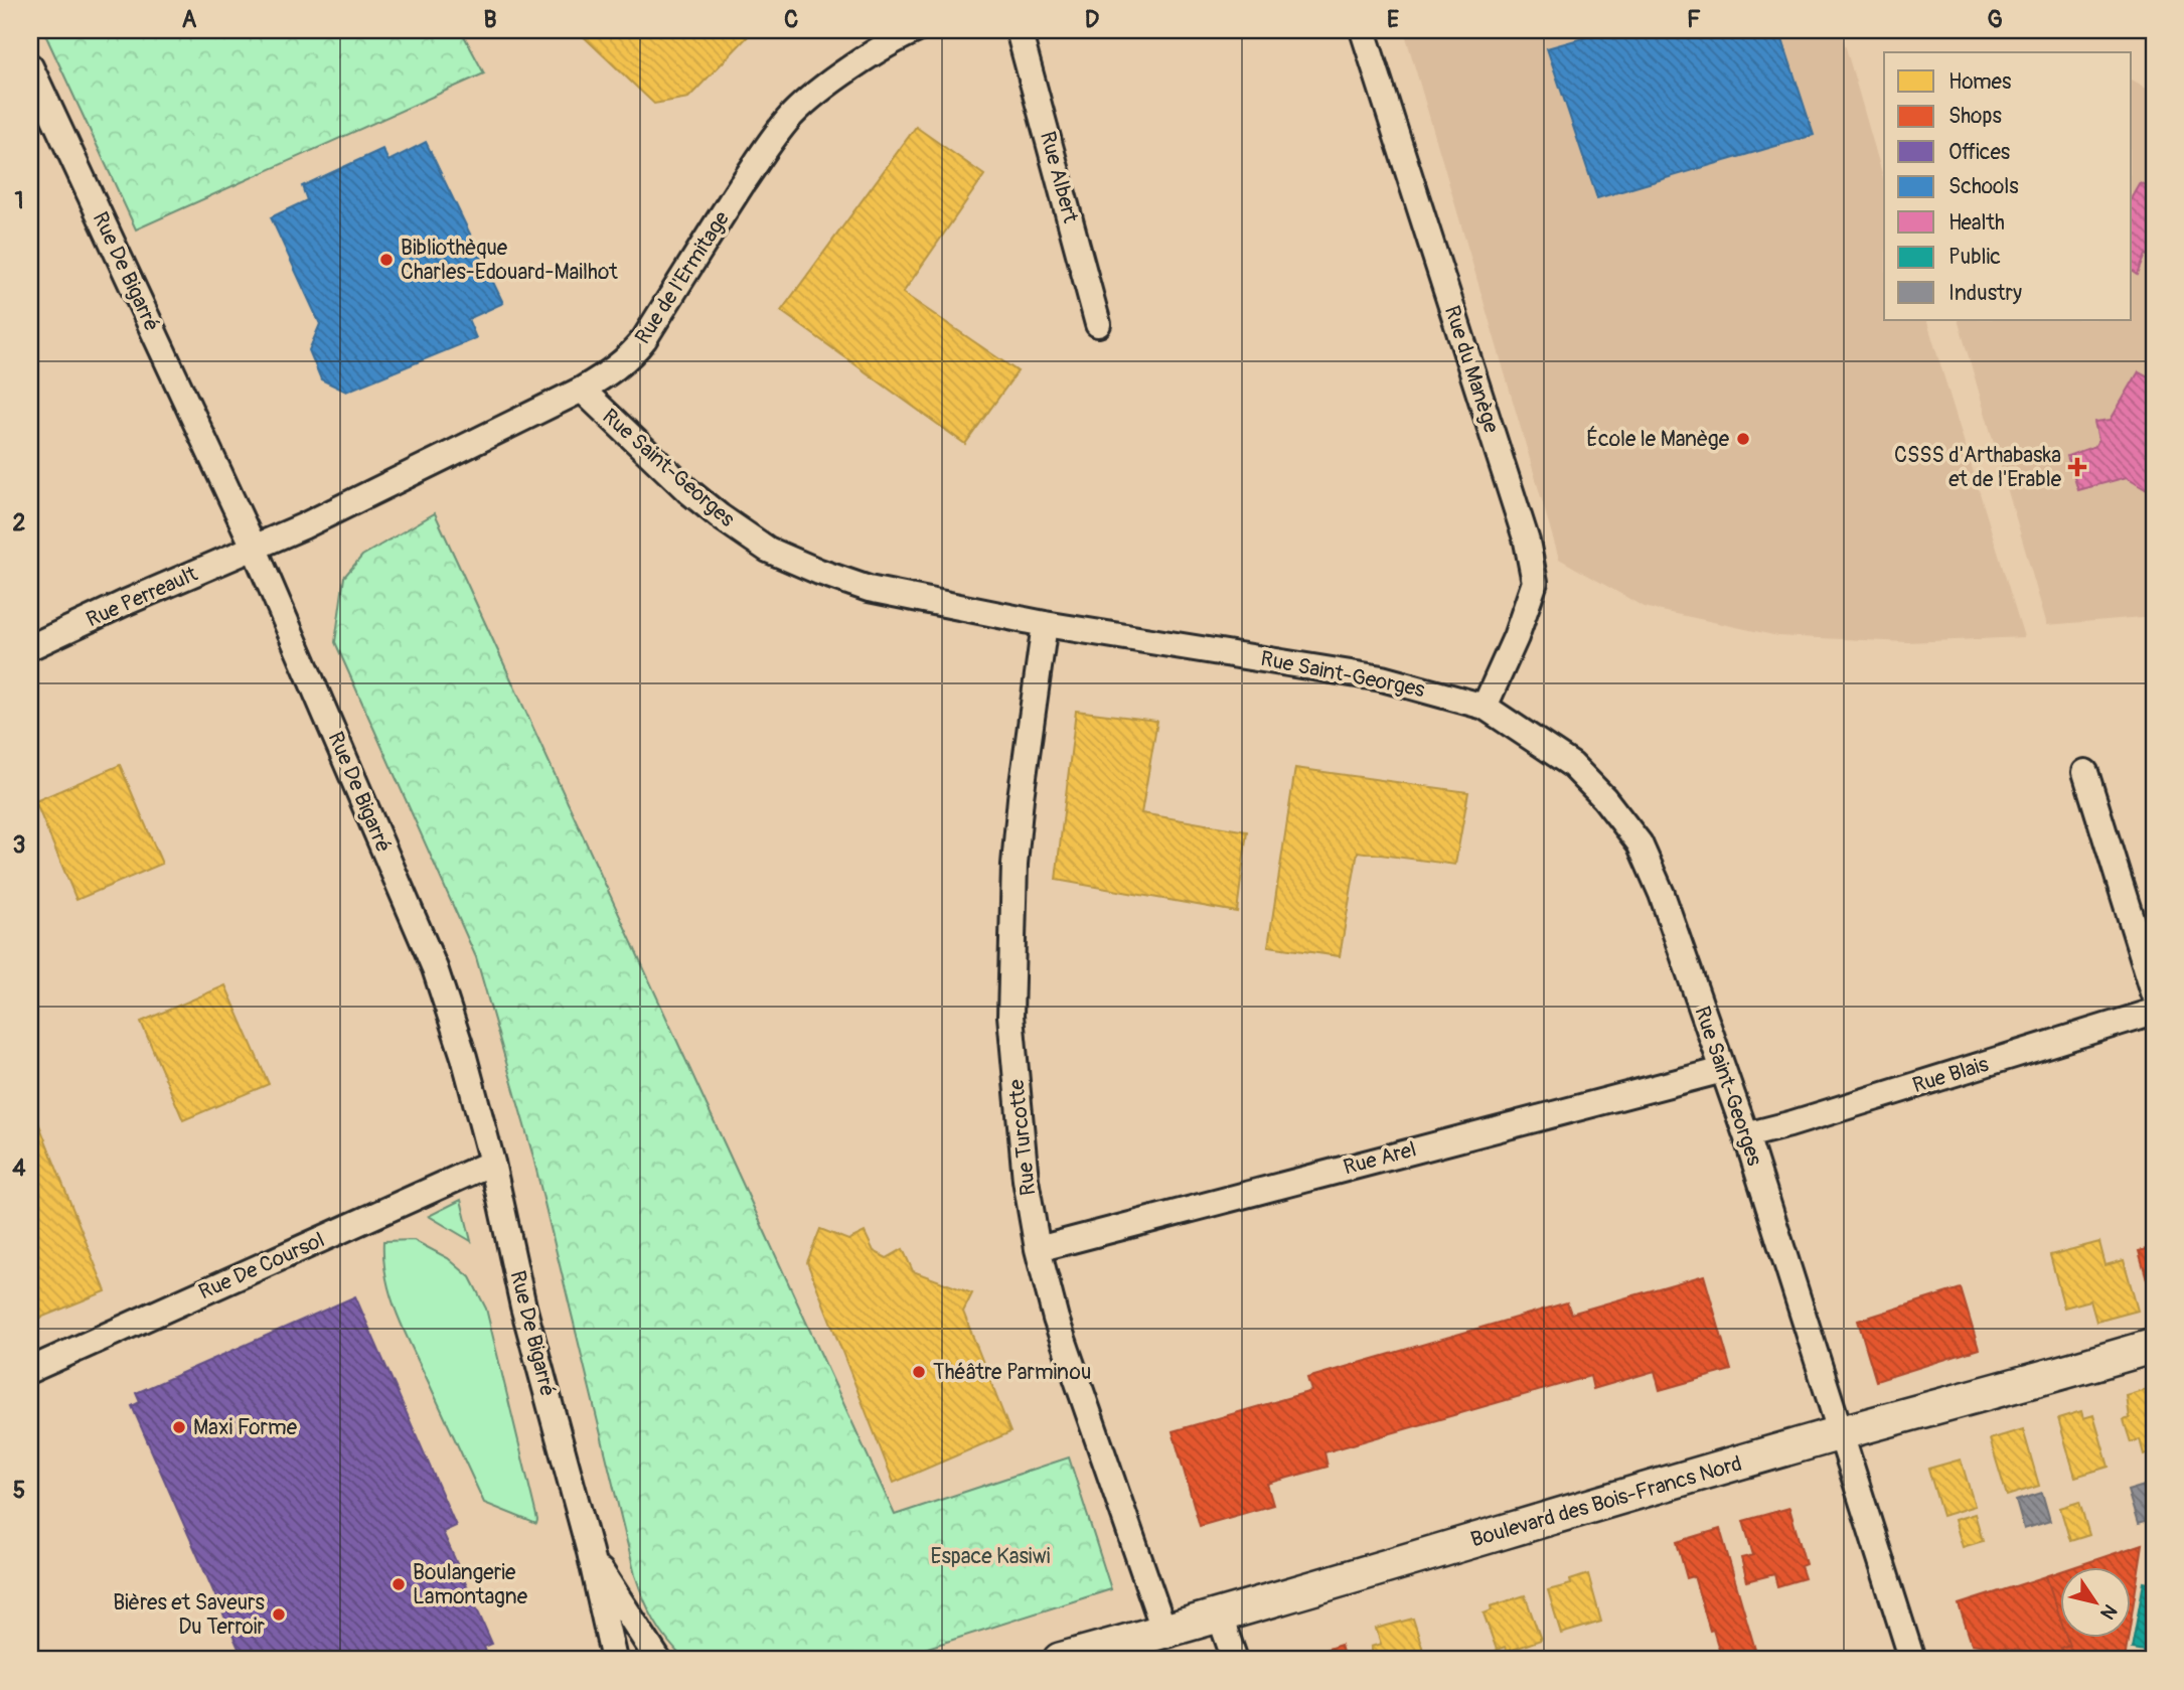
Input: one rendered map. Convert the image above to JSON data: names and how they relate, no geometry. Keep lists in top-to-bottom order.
{
  "streets": {
    "street": [
      "Rue Albert",
      "Rue De Bigarré",
      "Rue de l'Ermitage",
      "Rue du Manège",
      "Rue Saint-Georges",
      "Rue Perreault",
      "Rue Blais",
      "Rue Turcotte",
      "Rue Arel",
      "Rue De Coursol",
      "Boulevard des Bois-Francs Nord"
    ]
  },
  "crossings": [
    ["Rue De Bigarré", "Rue de l'Ermitage"],
    ["Rue De Bigarré", "Rue Perreault"],
    ["Rue De Bigarré", "Rue De Coursol"],
    ["Rue de l'Ermitage", "Rue Saint-Georges"],
    ["Rue de l'Ermitage", "Rue Perreault"],
    ["Rue du Manège", "Rue Saint-Georges"],
    ["Rue Saint-Georges", "Rue Blais"],
    ["Rue Saint-Georges", "Rue Turcotte"],
    ["Rue Saint-Georges", "Rue Arel"],
    ["Rue Saint-Georges", "Boulevard des Bois-Francs Nord"],
    ["Rue Turcotte", "Rue Arel"],
    ["Rue Turcotte", "Boulevard des Bois-Francs Nord"]
  ],
  "parks": ["Espace Kasiwi"],
  "places": {
    "other": [
      "Bibliothèque Charles-Edouard-Mailhot",
      "École le Manège",
      "Théâtre Parminou",
      "Maxi Forme",
      "Boulangerie Lamontagne",
      "Bières et Saveurs Du Terroir"
    ],
    "health": ["CSSS d'Arthabaska et de l'Erable"]
  },
  "legend": [
    "Homes",
    "Shops",
    "Offices",
    "Schools",
    "Health",
    "Public",
    "Industry"
  ],
  "north": "bottom right",
  "grid": {
    "columns": [
      "A",
      "B",
      "C",
      "D",
      "E",
      "F",
      "G"
    ],
    "rows": [
      "1",
      "2",
      "3",
      "4",
      "5"
    ]
  }
}
